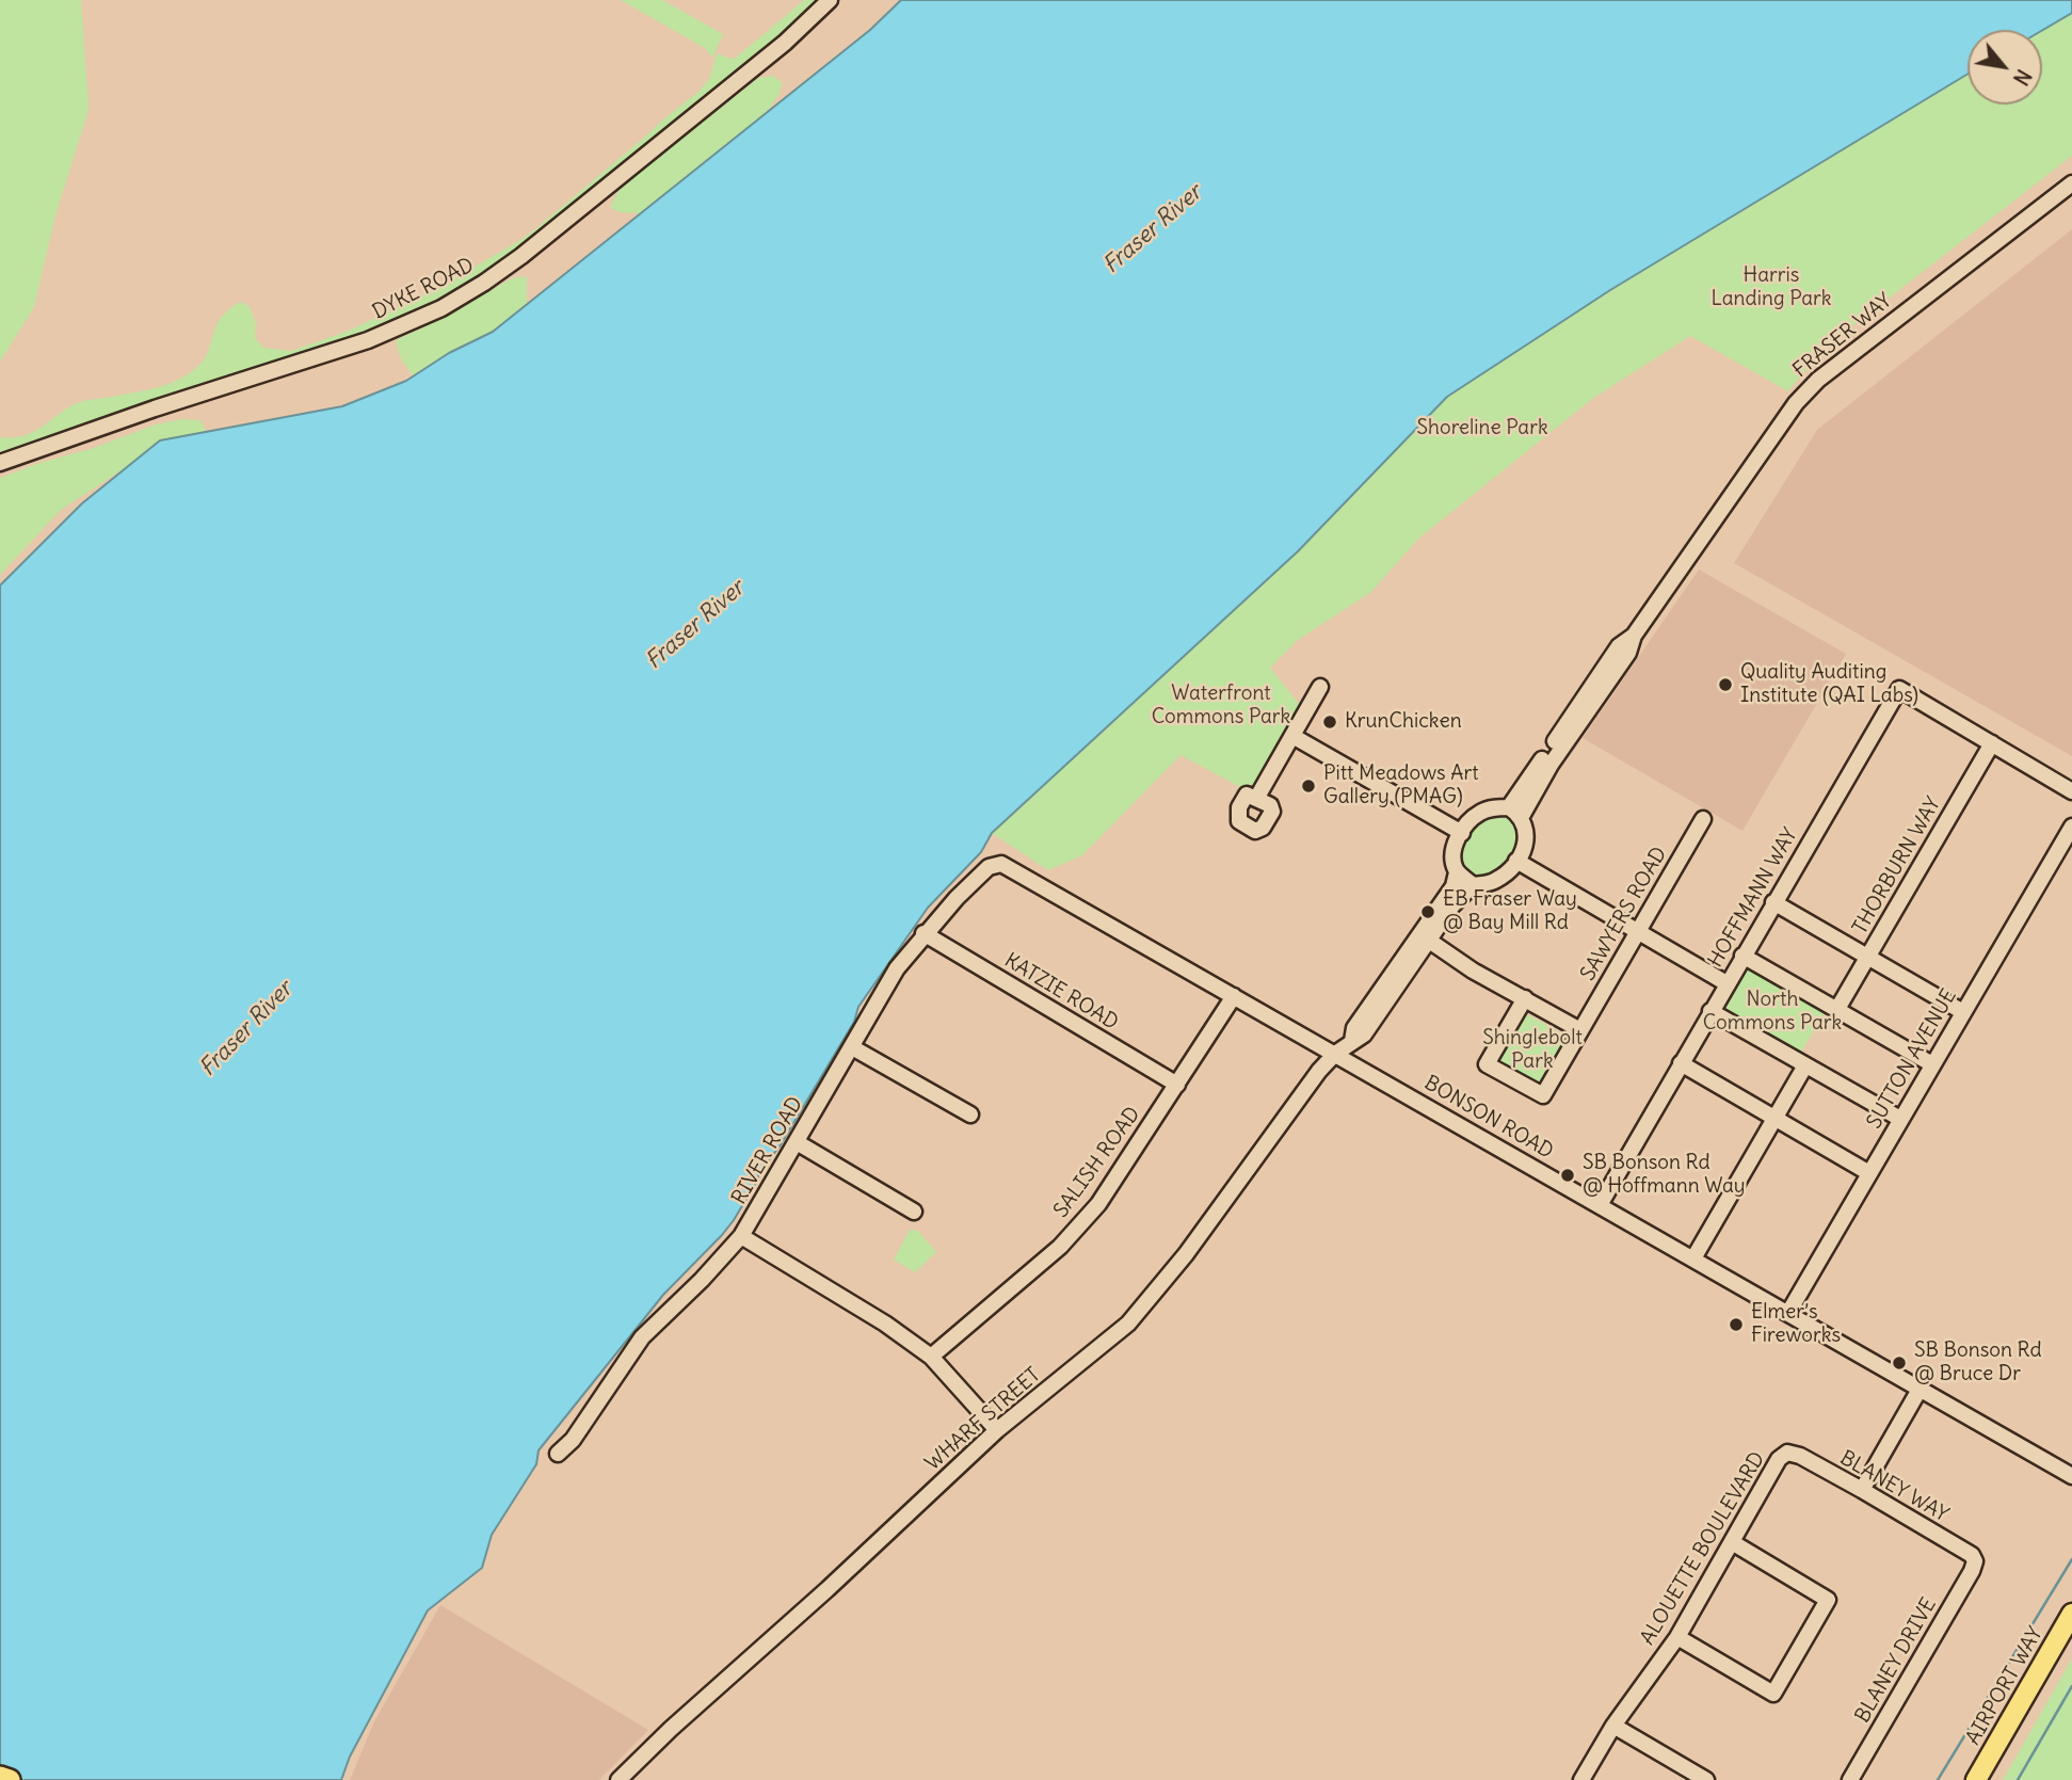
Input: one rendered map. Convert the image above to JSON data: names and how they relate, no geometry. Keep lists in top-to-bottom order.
{
  "streets": {
    "main road": ["AIRPORT WAY"],
    "street": [
      "DYKE ROAD",
      "FRASER WAY",
      "THORBURN WAY",
      "HOFFMANN WAY",
      "SAWYERS ROAD",
      "KATZIE ROAD",
      "SUTTON AVENUE",
      "BONSON ROAD",
      "RIVER ROAD",
      "SALISH ROAD",
      "WHARF STREET",
      "BLANEY WAY",
      "ALOUETTE BOULEVARD",
      "BLANEY DRIVE"
    ]
  },
  "crossings": [
    ["THORBURN WAY", "HOFFMANN WAY"],
    ["HOFFMANN WAY", "BONSON ROAD"],
    ["KATZIE ROAD", "RIVER ROAD"],
    ["KATZIE ROAD", "SALISH ROAD"],
    ["SUTTON AVENUE", "BONSON ROAD"],
    ["BONSON ROAD", "RIVER ROAD"],
    ["BONSON ROAD", "SALISH ROAD"],
    ["BONSON ROAD", "WHARF STREET"],
    ["BLANEY WAY", "ALOUETTE BOULEVARD"],
    ["BLANEY WAY", "BLANEY DRIVE"]
  ],
  "water": ["Fraser River"],
  "parks": [
    "Harris Landing Park",
    "Shoreline Park",
    "Waterfront Commons Park",
    "North Commons Park",
    "Shinglebolt Park"
  ],
  "places": [
    "Quality Auditing Institute (QAI Labs)",
    "KrunChicken",
    "Pitt Meadows Art Gallery (PMAG)",
    "EB Fraser Way @ Bay Mill Rd",
    "SB Bonson Rd @ Hoffmann Way",
    "Elmer’s Fireworks",
    "SB Bonson Rd @ Bruce Dr"
  ],
  "north": "bottom right"
}
